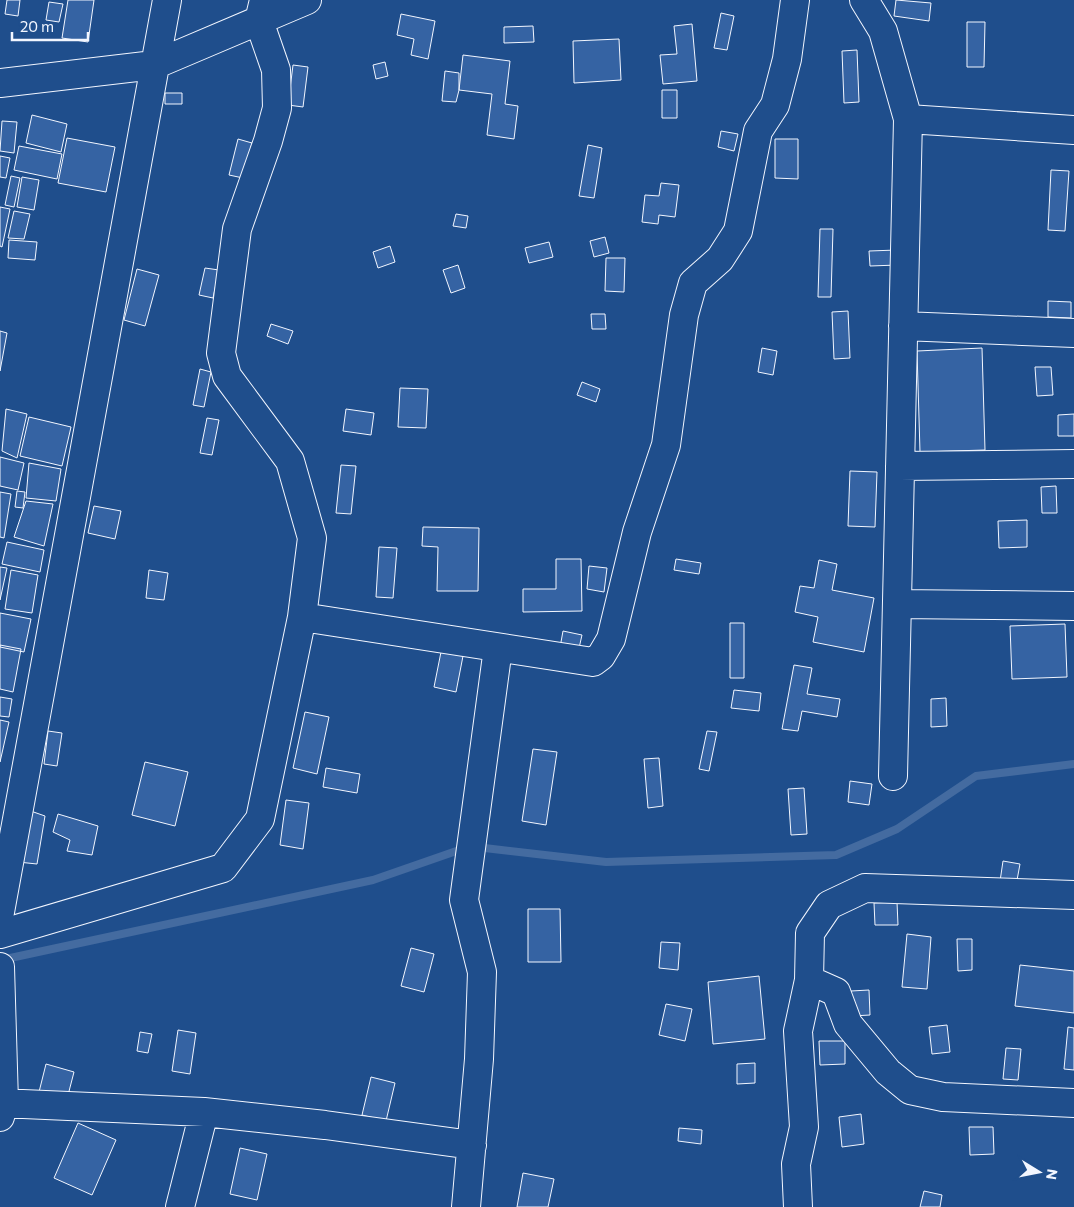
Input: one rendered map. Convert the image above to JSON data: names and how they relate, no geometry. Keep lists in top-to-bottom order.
{
  "scale_bar": "20 m",
  "north": "right"
}
